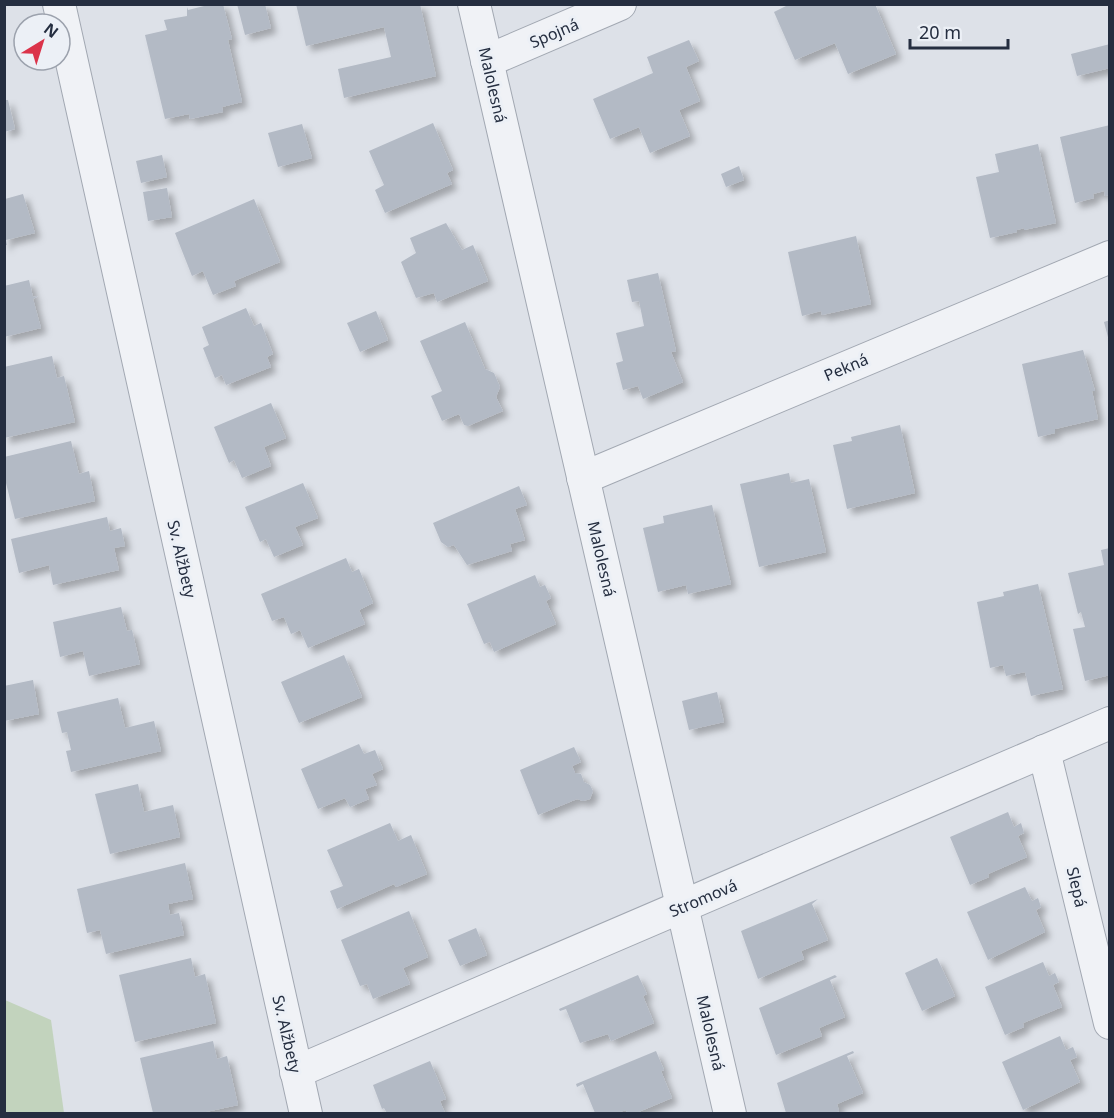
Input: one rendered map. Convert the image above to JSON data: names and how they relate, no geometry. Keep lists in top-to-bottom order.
{
  "streets": {
    "street": [
      "Spojná",
      "Malolesná",
      "Pekná",
      "Sv. Alžbety",
      "Slepá",
      "Stromová"
    ]
  },
  "crossings": [
    ["Spojná", "Malolesná"],
    ["Malolesná", "Pekná"],
    ["Malolesná", "Stromová"],
    ["Sv. Alžbety", "Stromová"],
    ["Slepá", "Stromová"]
  ],
  "scale_bar": "20 m",
  "north": "top right"
}
